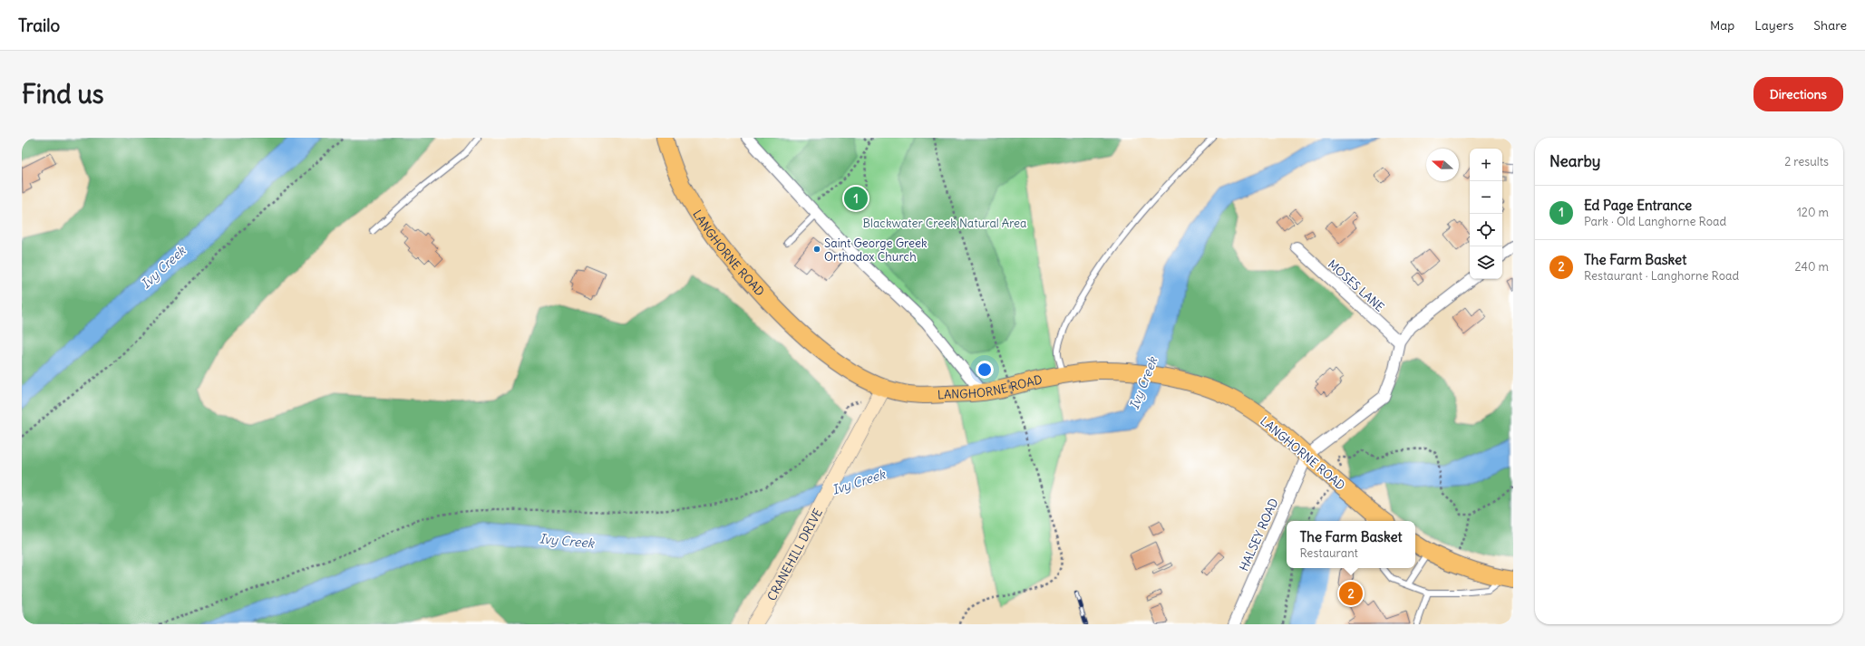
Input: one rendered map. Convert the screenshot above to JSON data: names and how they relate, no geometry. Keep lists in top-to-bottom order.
{
  "streets": {
    "main road": ["LANGHORNE ROAD", "CRANEHILL DRIVE"],
    "street": ["MOSES LANE", "HALSEY ROAD"]
  },
  "crossings": [
    ["LANGHORNE ROAD", "HALSEY ROAD"],
    ["LANGHORNE ROAD", "CRANEHILL DRIVE"]
  ],
  "water": ["Ivy Creek"],
  "parks": ["Blackwater Creek Natural Area"],
  "places": ["Saint George Greek Orthodox Church"],
  "north": "left",
  "page": {
    "header": "Trailo",
    "nav": ["Map", "Layers", "Share"],
    "buttons": "Directions",
    "title": "Find us",
    "heading": ["Nearby", "2 results"],
    "map_buttons": ["+", "−"],
    "pins": ["1", "2"],
    "list": [
      {
        "mark": "1",
        "name": "Ed Page Entrance",
        "note": "Park · Old Langhorne Road",
        "value": "120 m"
      },
      {
        "mark": "2",
        "name": "The Farm Basket",
        "note": "Restaurant · Langhorne Road",
        "value": "240 m"
      }
    ],
    "popup": ["The Farm Basket", "Restaurant"]
  }
}
